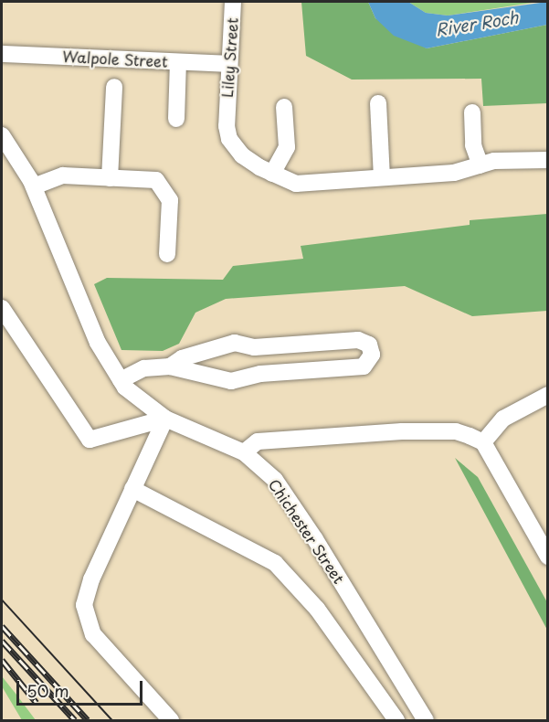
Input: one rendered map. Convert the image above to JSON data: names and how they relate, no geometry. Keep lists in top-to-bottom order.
{
  "streets": {
    "street": ["Liley Street", "Walpole Street", "Chichester Street"]
  },
  "crossings": [
    ["Liley Street", "Walpole Street"]
  ],
  "water": ["River Roch"],
  "scale_bar": "50 m"
}
